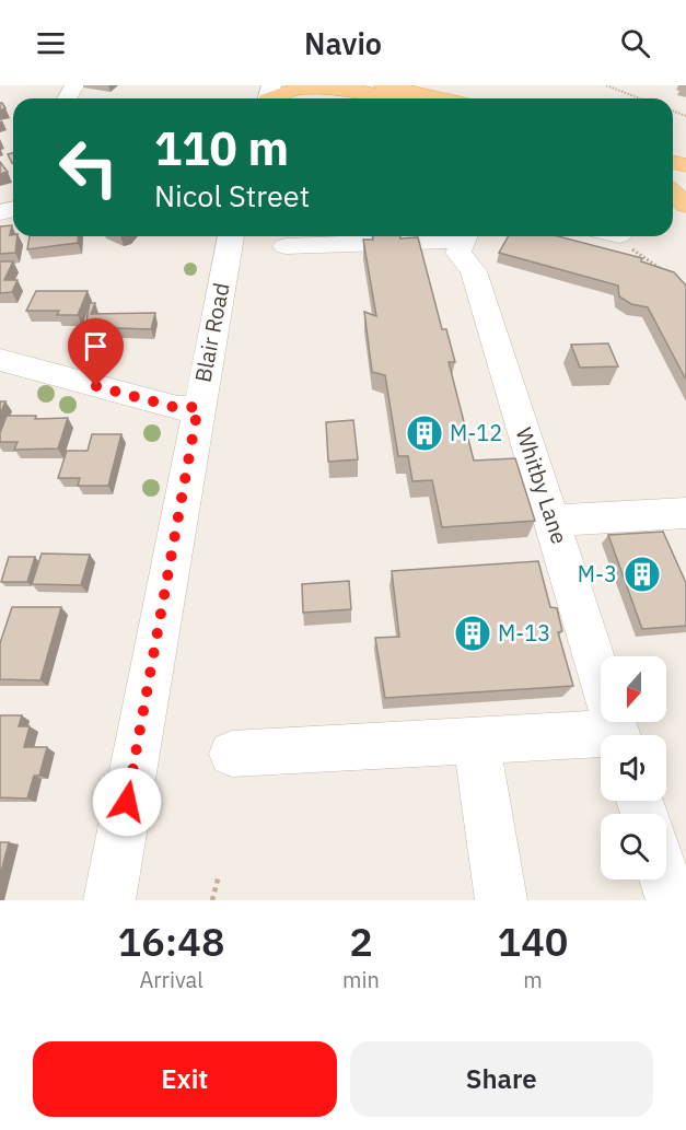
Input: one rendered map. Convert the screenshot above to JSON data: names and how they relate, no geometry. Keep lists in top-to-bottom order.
{
  "streets": {
    "street": ["Blair Road", "Whitby Lane"]
  },
  "places": {
    "building": ["M-12", "M-3", "M-13"]
  },
  "north": "bottom",
  "page": {
    "header": "Navio",
    "turn": ["110 m", "Nicol Street"],
    "eta": [
      "16:48",
      "Arrival",
      "2",
      "min",
      "140",
      "m"
    ],
    "buttons": ["Exit", "Share"]
  }
}
